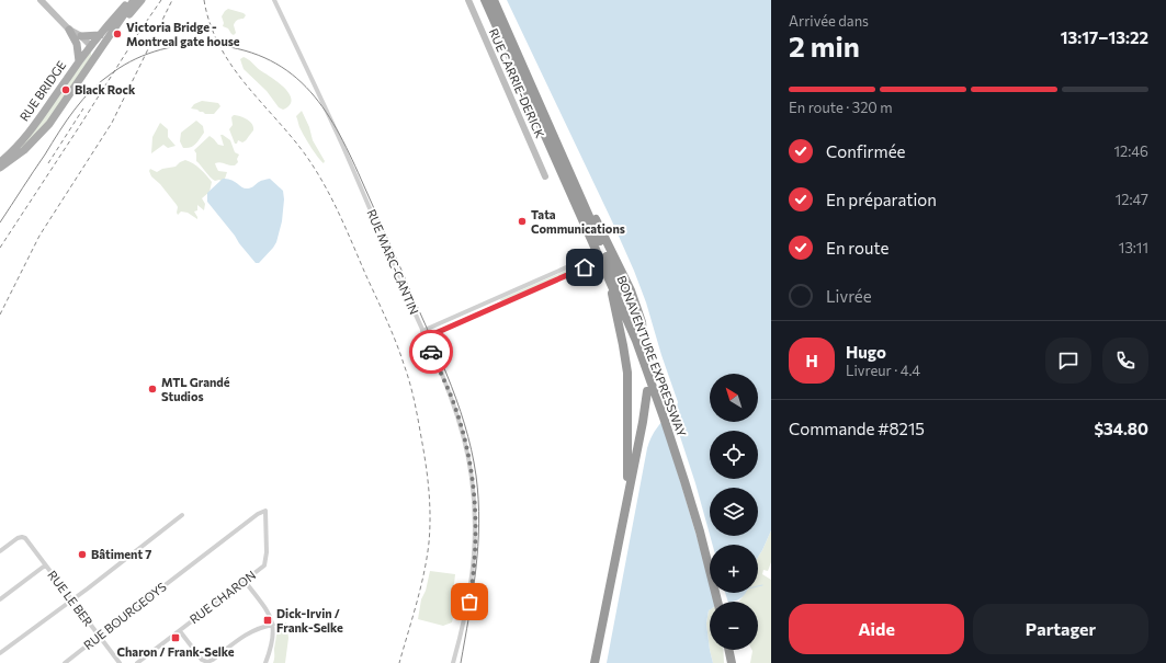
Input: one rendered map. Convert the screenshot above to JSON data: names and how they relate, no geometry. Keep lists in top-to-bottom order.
{
  "streets": {
    "highway": ["BONAVENTURE EXPRESSWAY"],
    "main road": ["RUE BRIDGE"],
    "street": [
      "RUE CARRIE-DERICK",
      "RUE MARC-CANTIN",
      "RUE CHARON",
      "RUE LE BER",
      "RUE BOURGEOYS"
    ]
  },
  "crossings": [
    ["RUE CHARON", "RUE BOURGEOYS"],
    ["RUE LE BER", "RUE BOURGEOYS"]
  ],
  "places": {
    "other": [
      "Victoria Bridge - Montreal gate house",
      "Black Rock",
      "Tata Communications",
      "MTL Grandé Studios",
      "Bâtiment 7"
    ],
    "transit": ["Dick-Irvin / Frank-Selke", "Charon / Frank-Selke"]
  },
  "north": "top left",
  "page": {
    "heading": ["2 min", "Arrivée dans", "13:17–13:22"],
    "panel": [
      "Hugo",
      "Livreur · 4.4",
      "Commande #8215",
      "$34.80"
    ],
    "bar": "En route · 320 m",
    "list": [
      ["Confirmée", "12:46"],
      ["En préparation", "12:47"],
      ["En route", "13:11"],
      "Livrée"
    ],
    "round": "H",
    "map_buttons": ["+", "−"],
    "buttons": ["Aide", "Partager"]
  }
}
